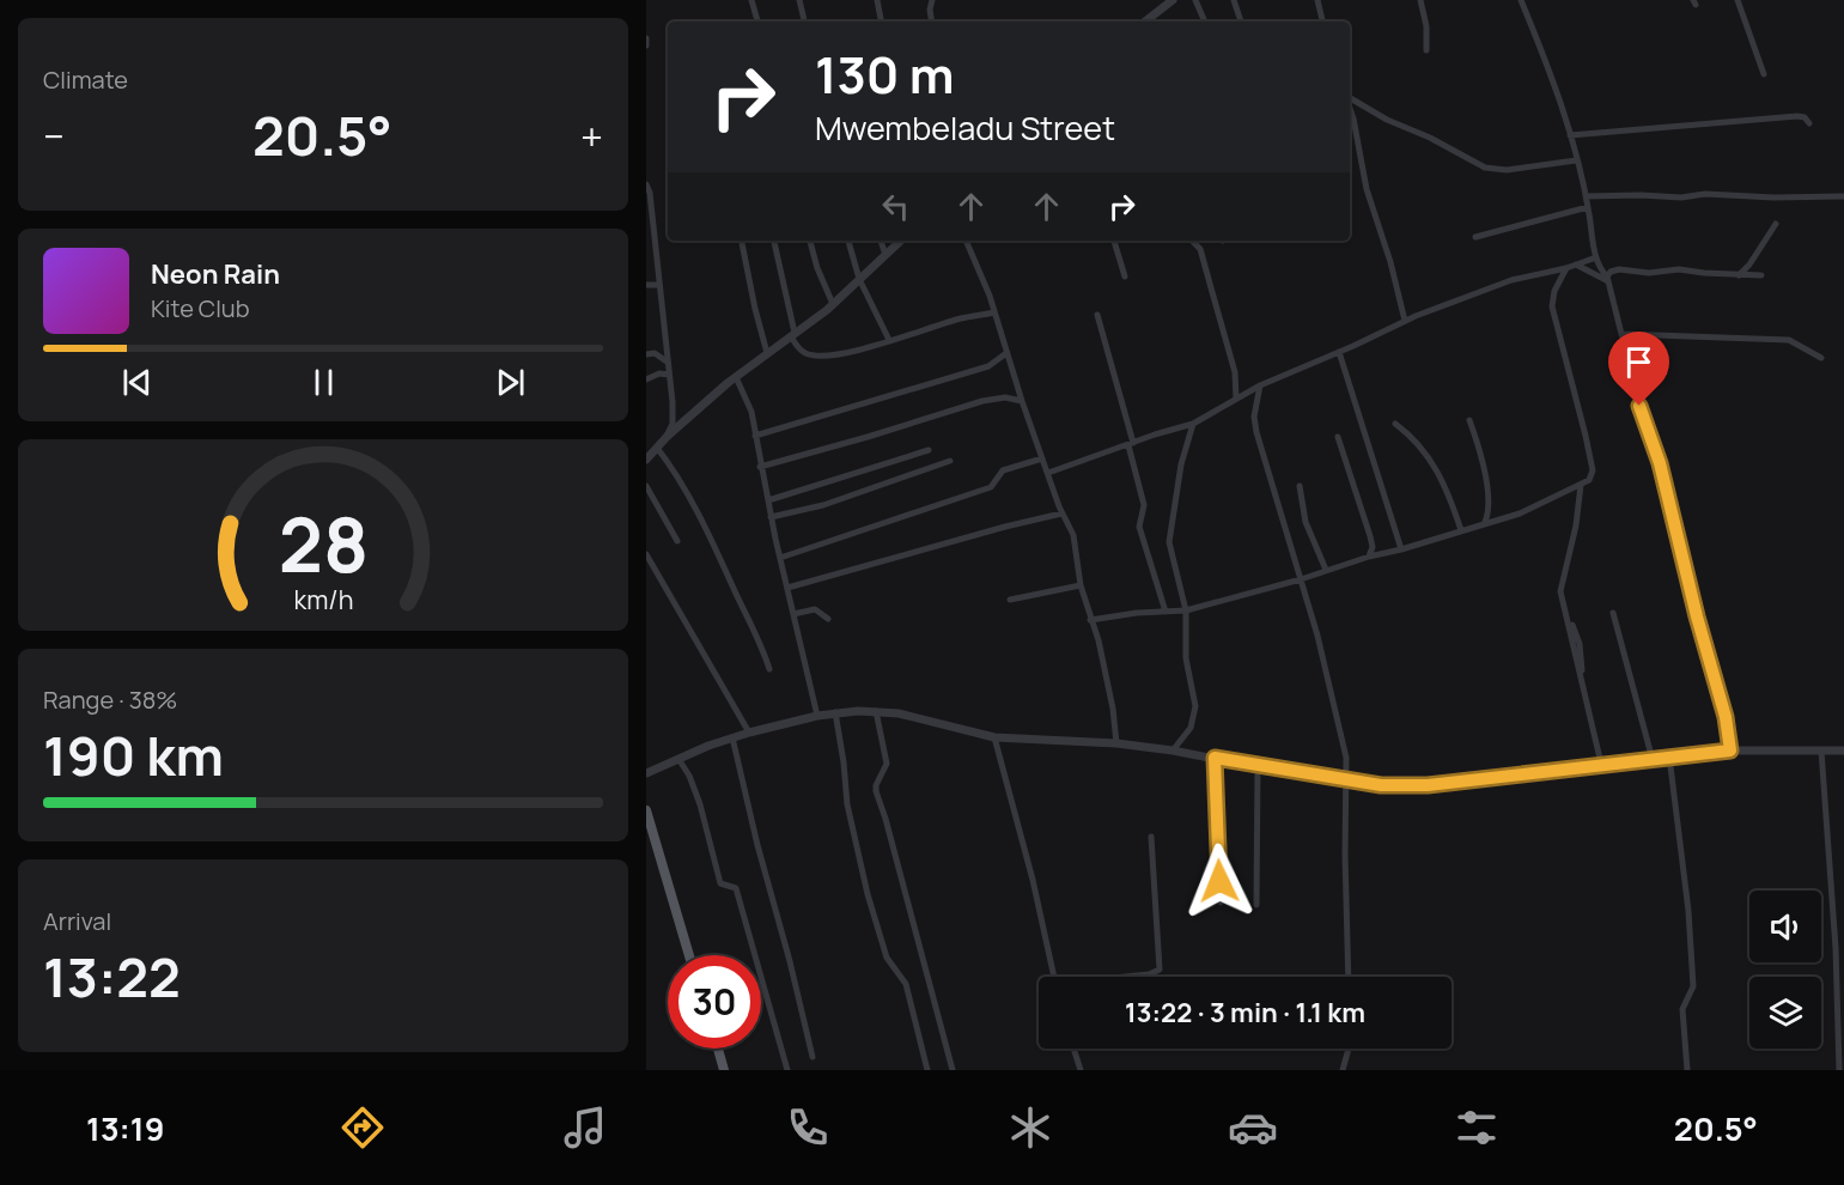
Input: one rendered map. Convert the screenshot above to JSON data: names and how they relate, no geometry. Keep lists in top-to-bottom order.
{
  "page": {
    "tile": [
      "Climate",
      ["Range · 38%", "190 km"],
      ["Arrival", "13:22"]
    ],
    "turn": ["130 m", "Mwembeladu Street"],
    "heat": ["−", "20.5°", "+"],
    "song": ["Neon Rain", "Kite Club"],
    "limit": "30",
    "trip": "13:22 · 3 min · 1.1 km",
    "tabs": ["13:19", "20.5°"],
    "gauge": ["28", "km/h"]
  }
}
